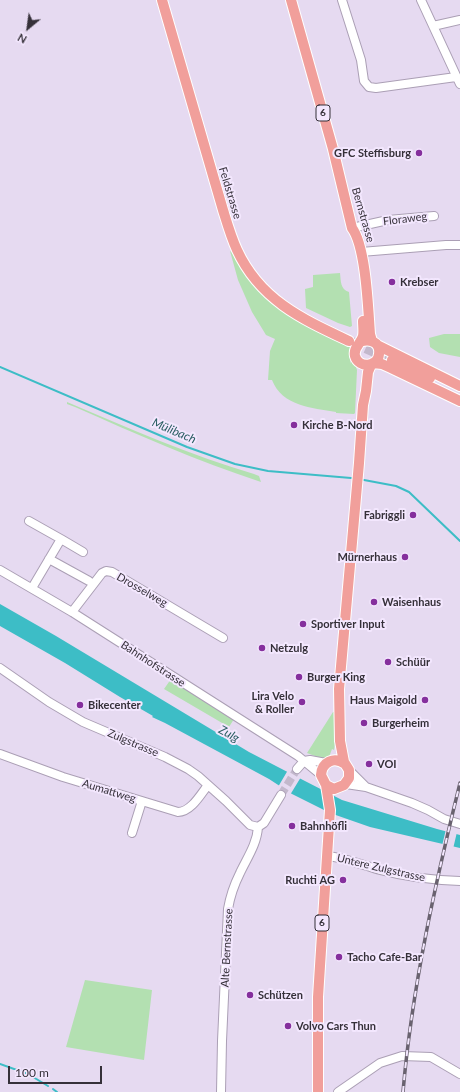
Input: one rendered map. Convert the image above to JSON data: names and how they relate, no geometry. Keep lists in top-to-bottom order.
{
  "streets": {
    "main road": ["6", "Feldstrasse", "Bernstrasse"],
    "street": [
      "Floraweg",
      "Drosselweg",
      "Bahnhofstrasse",
      "Zulgstrasse",
      "Aumattweg",
      "Untere Zulgstrasse",
      "Alte Bernstrasse"
    ]
  },
  "crossings": [
    ["6", "Bernstrasse"],
    ["6", "Floraweg"],
    ["6", "Untere Zulgstrasse"],
    ["Bernstrasse", "Floraweg"],
    ["Drosselweg", "Bahnhofstrasse"],
    ["Zulgstrasse", "Aumattweg"],
    ["Zulgstrasse", "Alte Bernstrasse"]
  ],
  "water": ["Mülibach", "Zulg"],
  "places": [
    "GFC Steffisburg",
    "Krebser",
    "Kirche B-Nord",
    "Fabriggli",
    "Mürnerhaus",
    "Waisenhaus",
    "Sportiver Input",
    "Netzulg",
    "Schüür",
    "Burger King",
    "Haus Maigold",
    "Lira Velo & Roller",
    "Bikecenter",
    "Burgerheim",
    "VOI",
    "Bahnhöfli",
    "Ruchti AG",
    "Tacho Cafe-Bar",
    "Schützen",
    "Volvo Cars Thun"
  ],
  "scale_bar": "100 m",
  "north": "bottom left"
}
